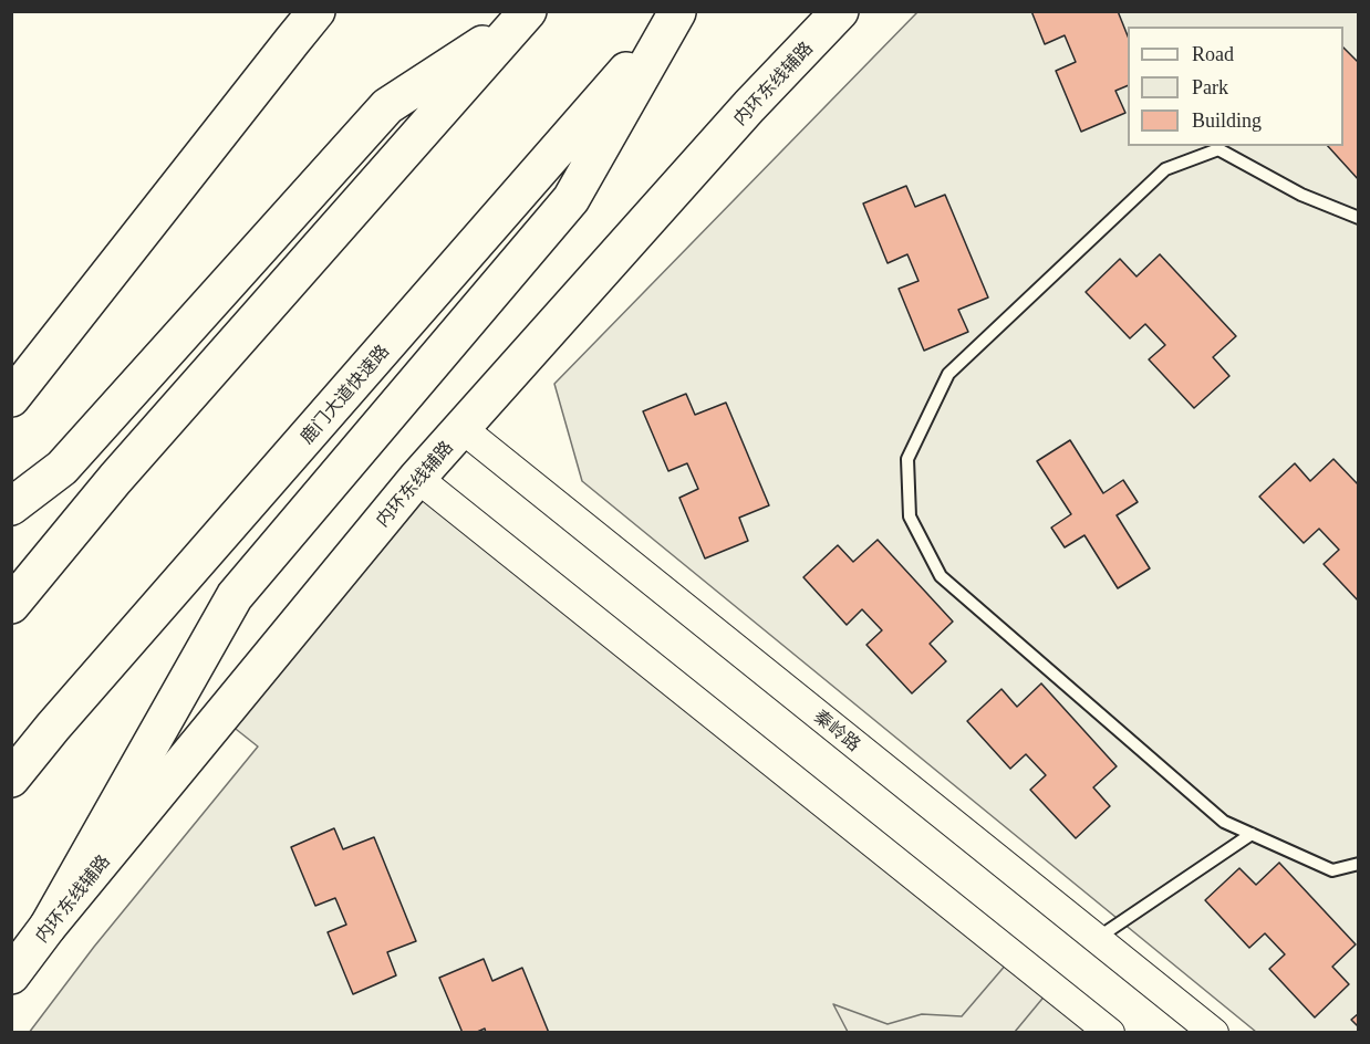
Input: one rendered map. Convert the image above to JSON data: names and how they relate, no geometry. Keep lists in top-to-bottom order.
{
  "streets": {
    "main road": ["内环东线辅路", "鹿门大道快速路"],
    "street": ["秦岭路"]
  },
  "crossings": [
    ["内环东线辅路", "秦岭路"]
  ],
  "legend": ["Road", "Park", "Building"]
}
